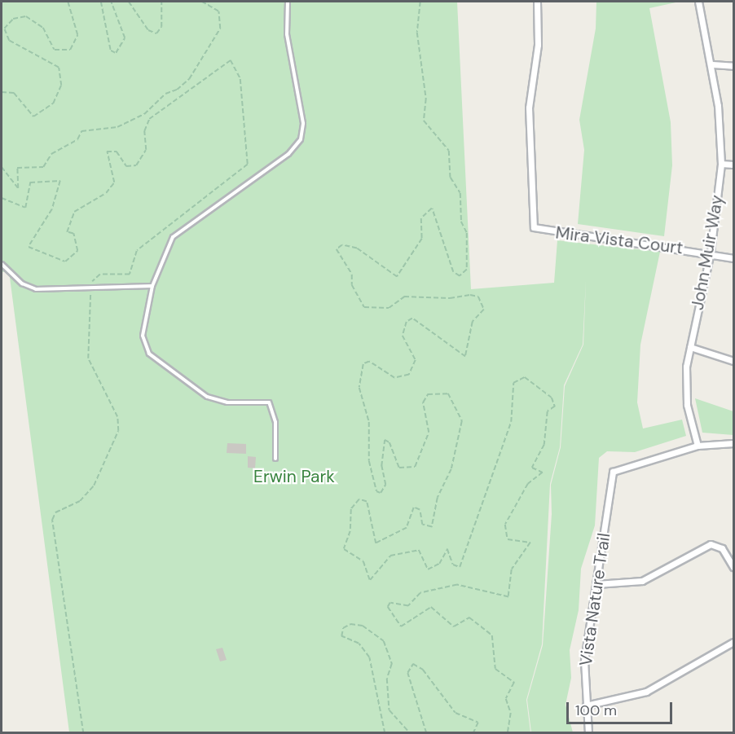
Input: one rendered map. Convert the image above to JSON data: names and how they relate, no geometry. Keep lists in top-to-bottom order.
{
  "streets": {
    "street": ["Mira Vista Court", "John Muir Way", "Vista Nature Trail"]
  },
  "crossings": [
    ["Mira Vista Court", "John Muir Way"],
    ["John Muir Way", "Vista Nature Trail"]
  ],
  "parks": ["Erwin Park"],
  "scale_bar": "100 m"
}
